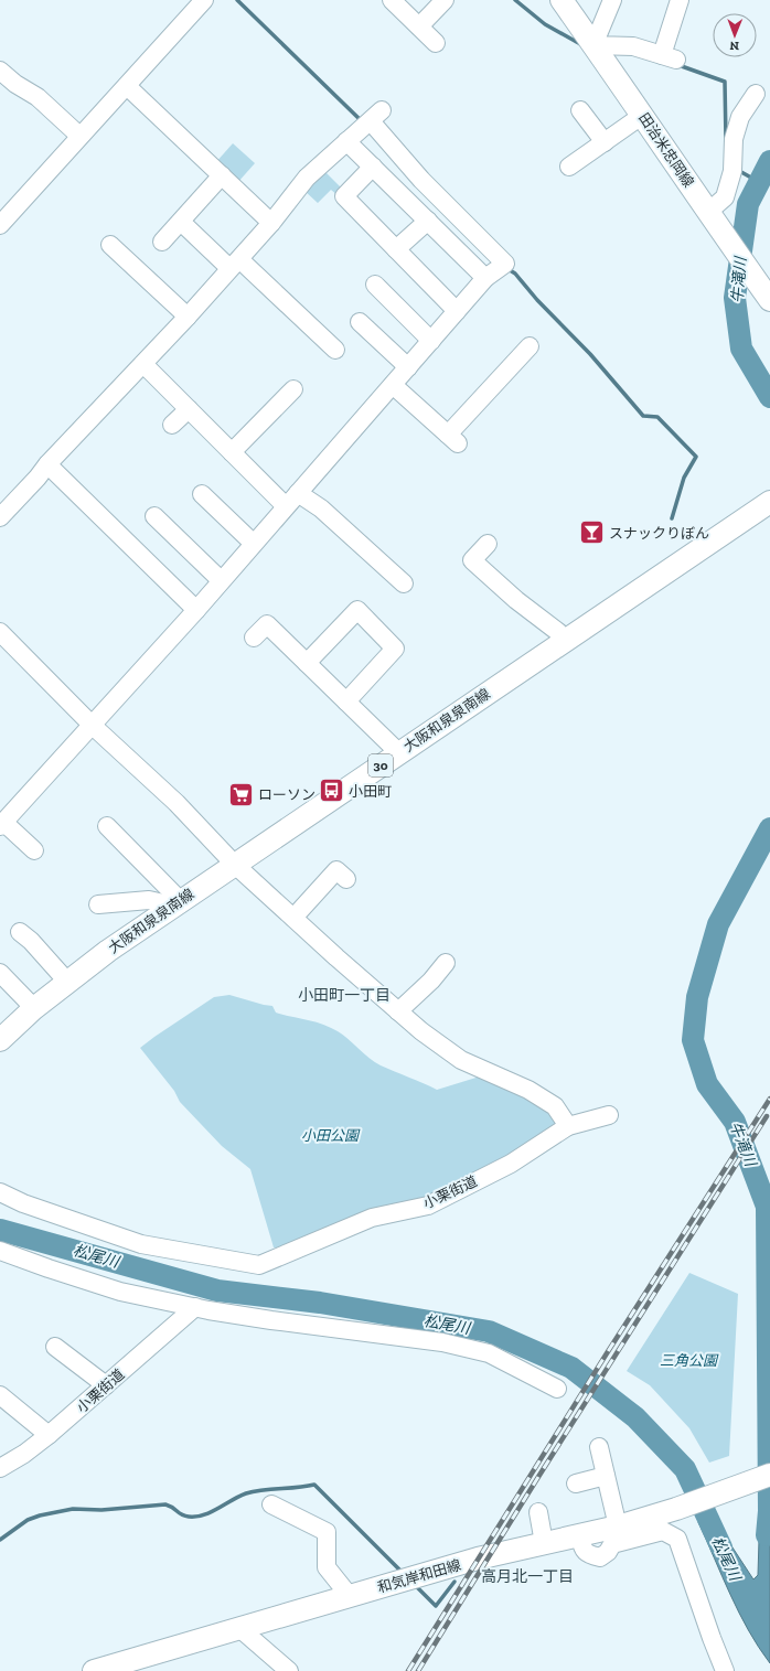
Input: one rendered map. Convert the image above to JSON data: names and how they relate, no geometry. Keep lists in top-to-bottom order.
{
  "streets": {
    "main road": [
      "田治米忠岡線",
      "大阪和泉泉南線",
      "30",
      "和気岸和田線"
    ],
    "street": ["小栗街道"]
  },
  "districts": ["小田町一丁目", "高月北一丁目"],
  "water": ["牛滝川", "松尾川"],
  "parks": ["小田公園", "三角公園"],
  "places": {
    "bar": ["スナックりぼん"],
    "bus stop": ["小田町"],
    "supermarket": ["ローソン"]
  },
  "north": "bottom"
}
